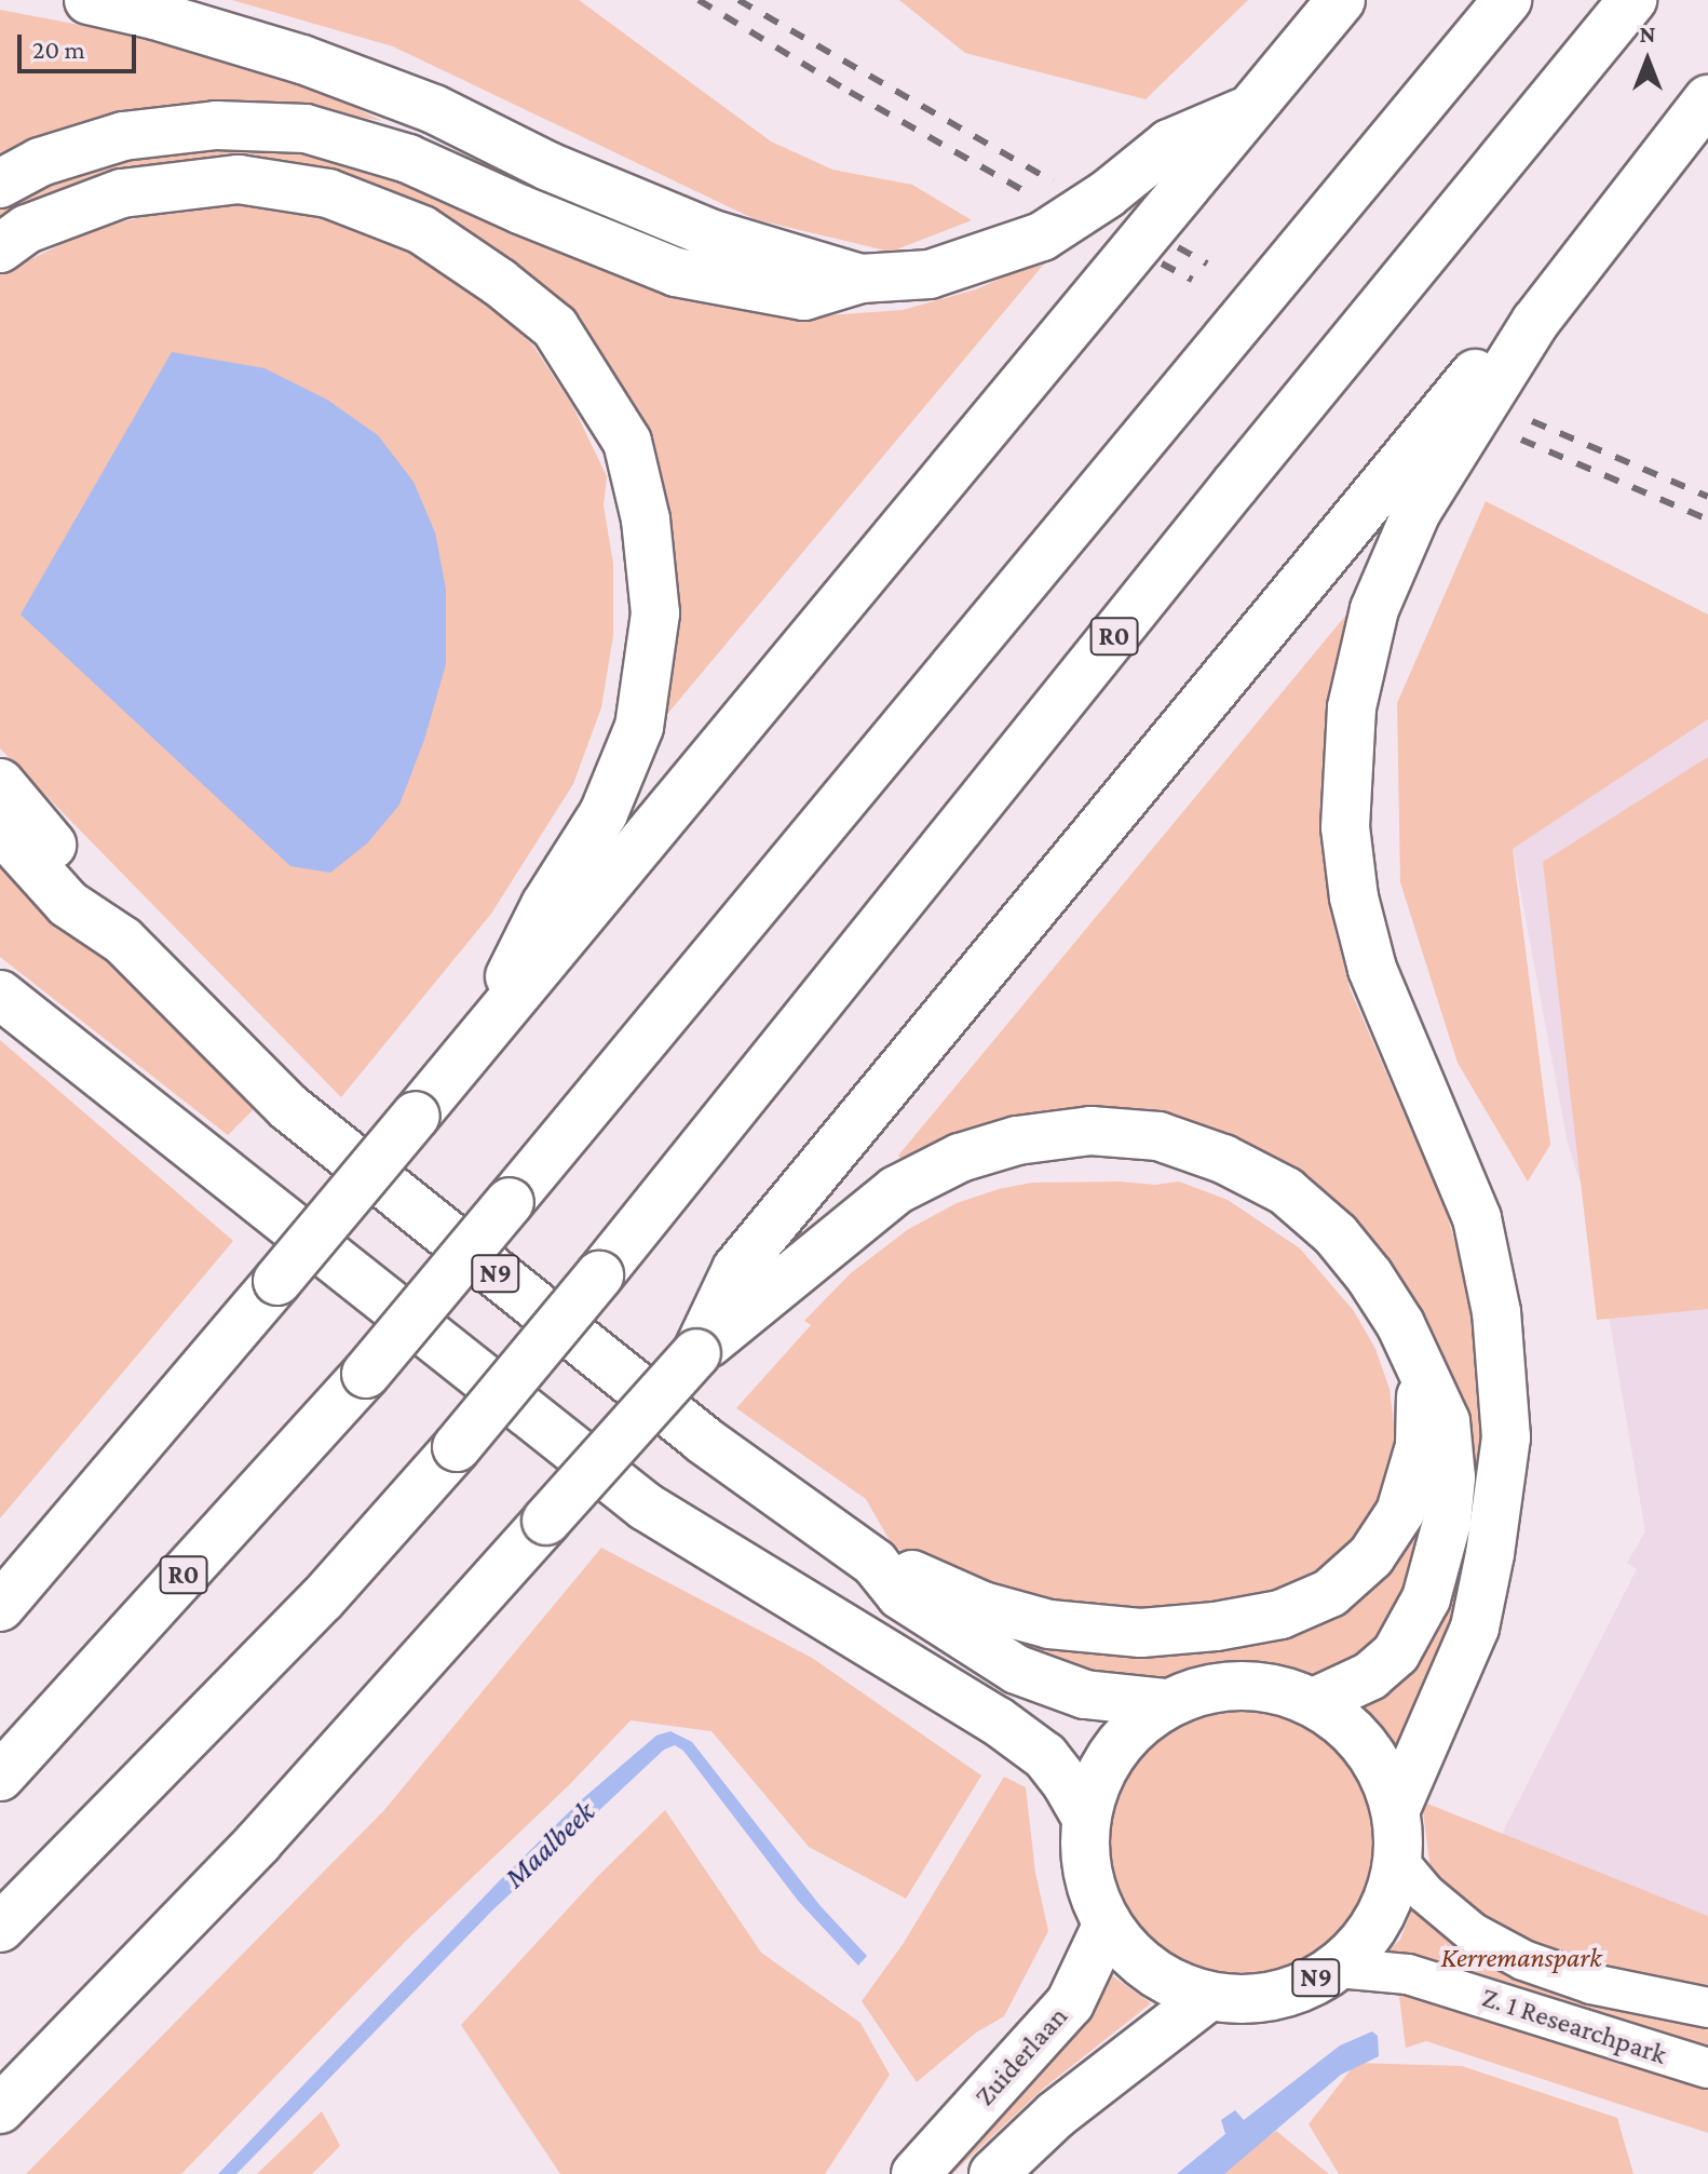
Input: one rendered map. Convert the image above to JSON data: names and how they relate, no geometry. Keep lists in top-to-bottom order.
{
  "streets": {
    "main road": ["R0", "N9", "Zuiderlaan"],
    "street": ["Z. 1 Researchpark"]
  },
  "crossings": [
    ["N9", "Z. 1 Researchpark"],
    ["N9", "Zuiderlaan"]
  ],
  "water": ["Maalbeek"],
  "parks": ["Kerremanspark"],
  "scale_bar": "20 m",
  "north": "top"
}
